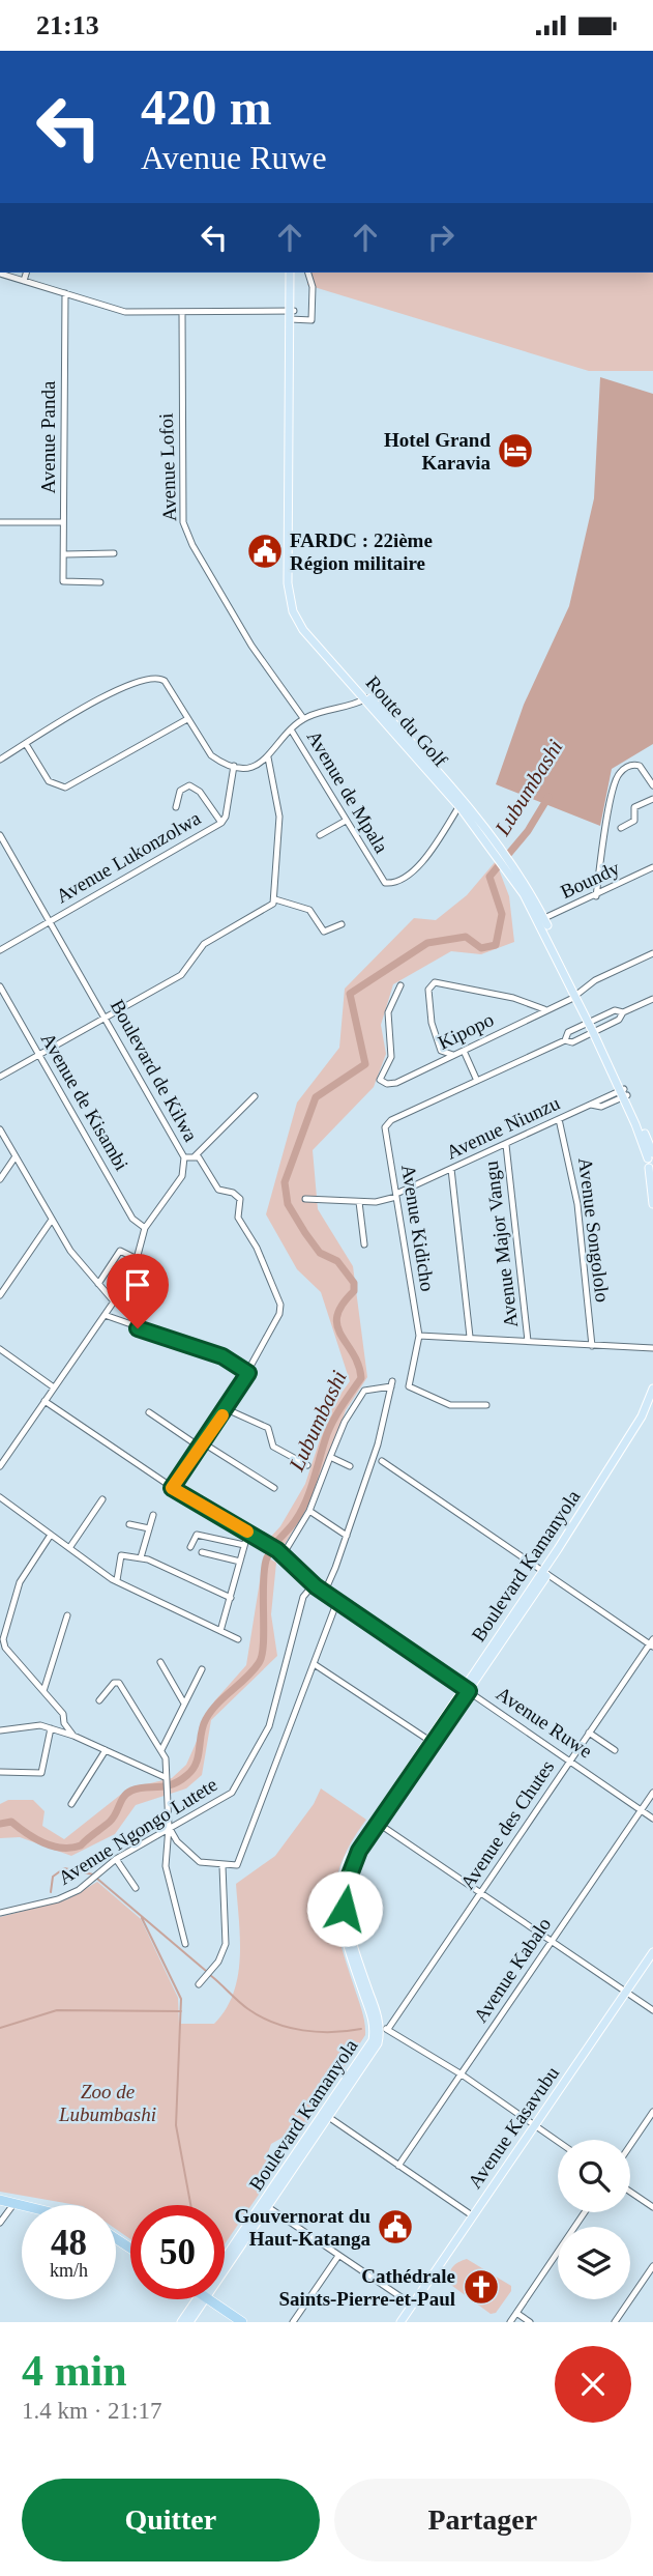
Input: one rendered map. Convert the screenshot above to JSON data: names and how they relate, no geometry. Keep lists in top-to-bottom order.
{
  "streets": {
    "main road": ["Route du Golf", "Boulevard Kamanyola", "Avenue Kasavubu"],
    "street": [
      "Avenue Panda",
      "Avenue Lofoi",
      "Avenue de Mpala",
      "Avenue Lukonzolwa",
      "Boundy",
      "Kipopo",
      "Boulevard de Kilwa",
      "Avenue de Kisambi",
      "Avenue Niunzu",
      "Avenue Kidicho",
      "Avenue Songololo",
      "Avenue Major Vangu",
      "Avenue Ruwe",
      "Avenue des Chutes",
      "Avenue Ngongo Lutete",
      "Avenue Kabalo"
    ]
  },
  "crossings": [
    ["Route du Golf", "Avenue de Mpala"],
    ["Route du Golf", "Boundy"],
    ["Route du Golf", "Kipopo"],
    ["Route du Golf", "Avenue Niunzu"],
    ["Avenue Lukonzolwa", "Boulevard de Kilwa"],
    ["Boulevard de Kilwa", "Avenue de Kisambi"],
    ["Avenue Niunzu", "Avenue Kidicho"],
    ["Avenue Niunzu", "Avenue Songololo"],
    ["Avenue Niunzu", "Avenue Major Vangu"],
    ["Boulevard Kamanyola", "Avenue Ruwe"],
    ["Boulevard Kamanyola", "Avenue des Chutes"],
    ["Avenue Ruwe", "Avenue des Chutes"],
    ["Avenue Ruwe", "Avenue Ngongo Lutete"],
    ["Avenue Ruwe", "Avenue Kabalo"]
  ],
  "water": ["Lubumbashi"],
  "parks": ["Zoo de Lubumbashi"],
  "places": {
    "hotel": ["Hotel Grand Karavia"],
    "public building": ["FARDC : 22ième Région militaire", "Gouvernorat du Haut-Katanga"],
    "church": ["Cathédrale Saints-Pierre-et-Paul"]
  },
  "page": {
    "status": "21:13",
    "turn": ["420 m", "Avenue Ruwe"],
    "speed": "48 km/h",
    "limit": "50",
    "heading": ["4 min", "1.4 km · 21:17"],
    "buttons": ["Quitter", "Partager"]
  }
}
